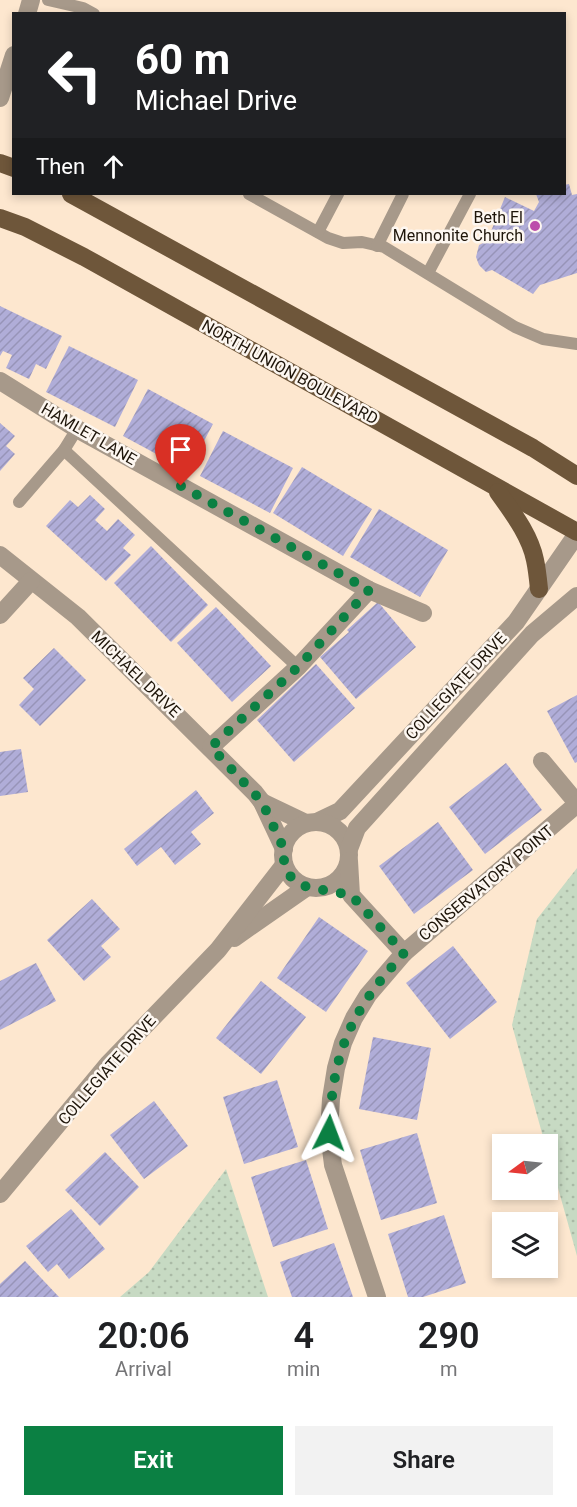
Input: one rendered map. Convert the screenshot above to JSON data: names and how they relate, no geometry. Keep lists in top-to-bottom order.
{
  "streets": {
    "main road": ["NORTH UNION BOULEVARD"],
    "street": [
      "HAMLET LANE",
      "MICHAEL DRIVE",
      "COLLEGIATE DRIVE",
      "CONSERVATORY POINT"
    ]
  },
  "crossings": [
    ["NORTH UNION BOULEVARD", "COLLEGIATE DRIVE"],
    ["MICHAEL DRIVE", "COLLEGIATE DRIVE"]
  ],
  "places": ["Beth El Mennonite Church"],
  "north": "left",
  "page": {
    "turn": ["60 m", "Michael Drive"],
    "then": "Then",
    "eta": [
      "20:06",
      "Arrival",
      "4",
      "min",
      "290",
      "m"
    ],
    "buttons": ["Exit", "Share"]
  }
}
